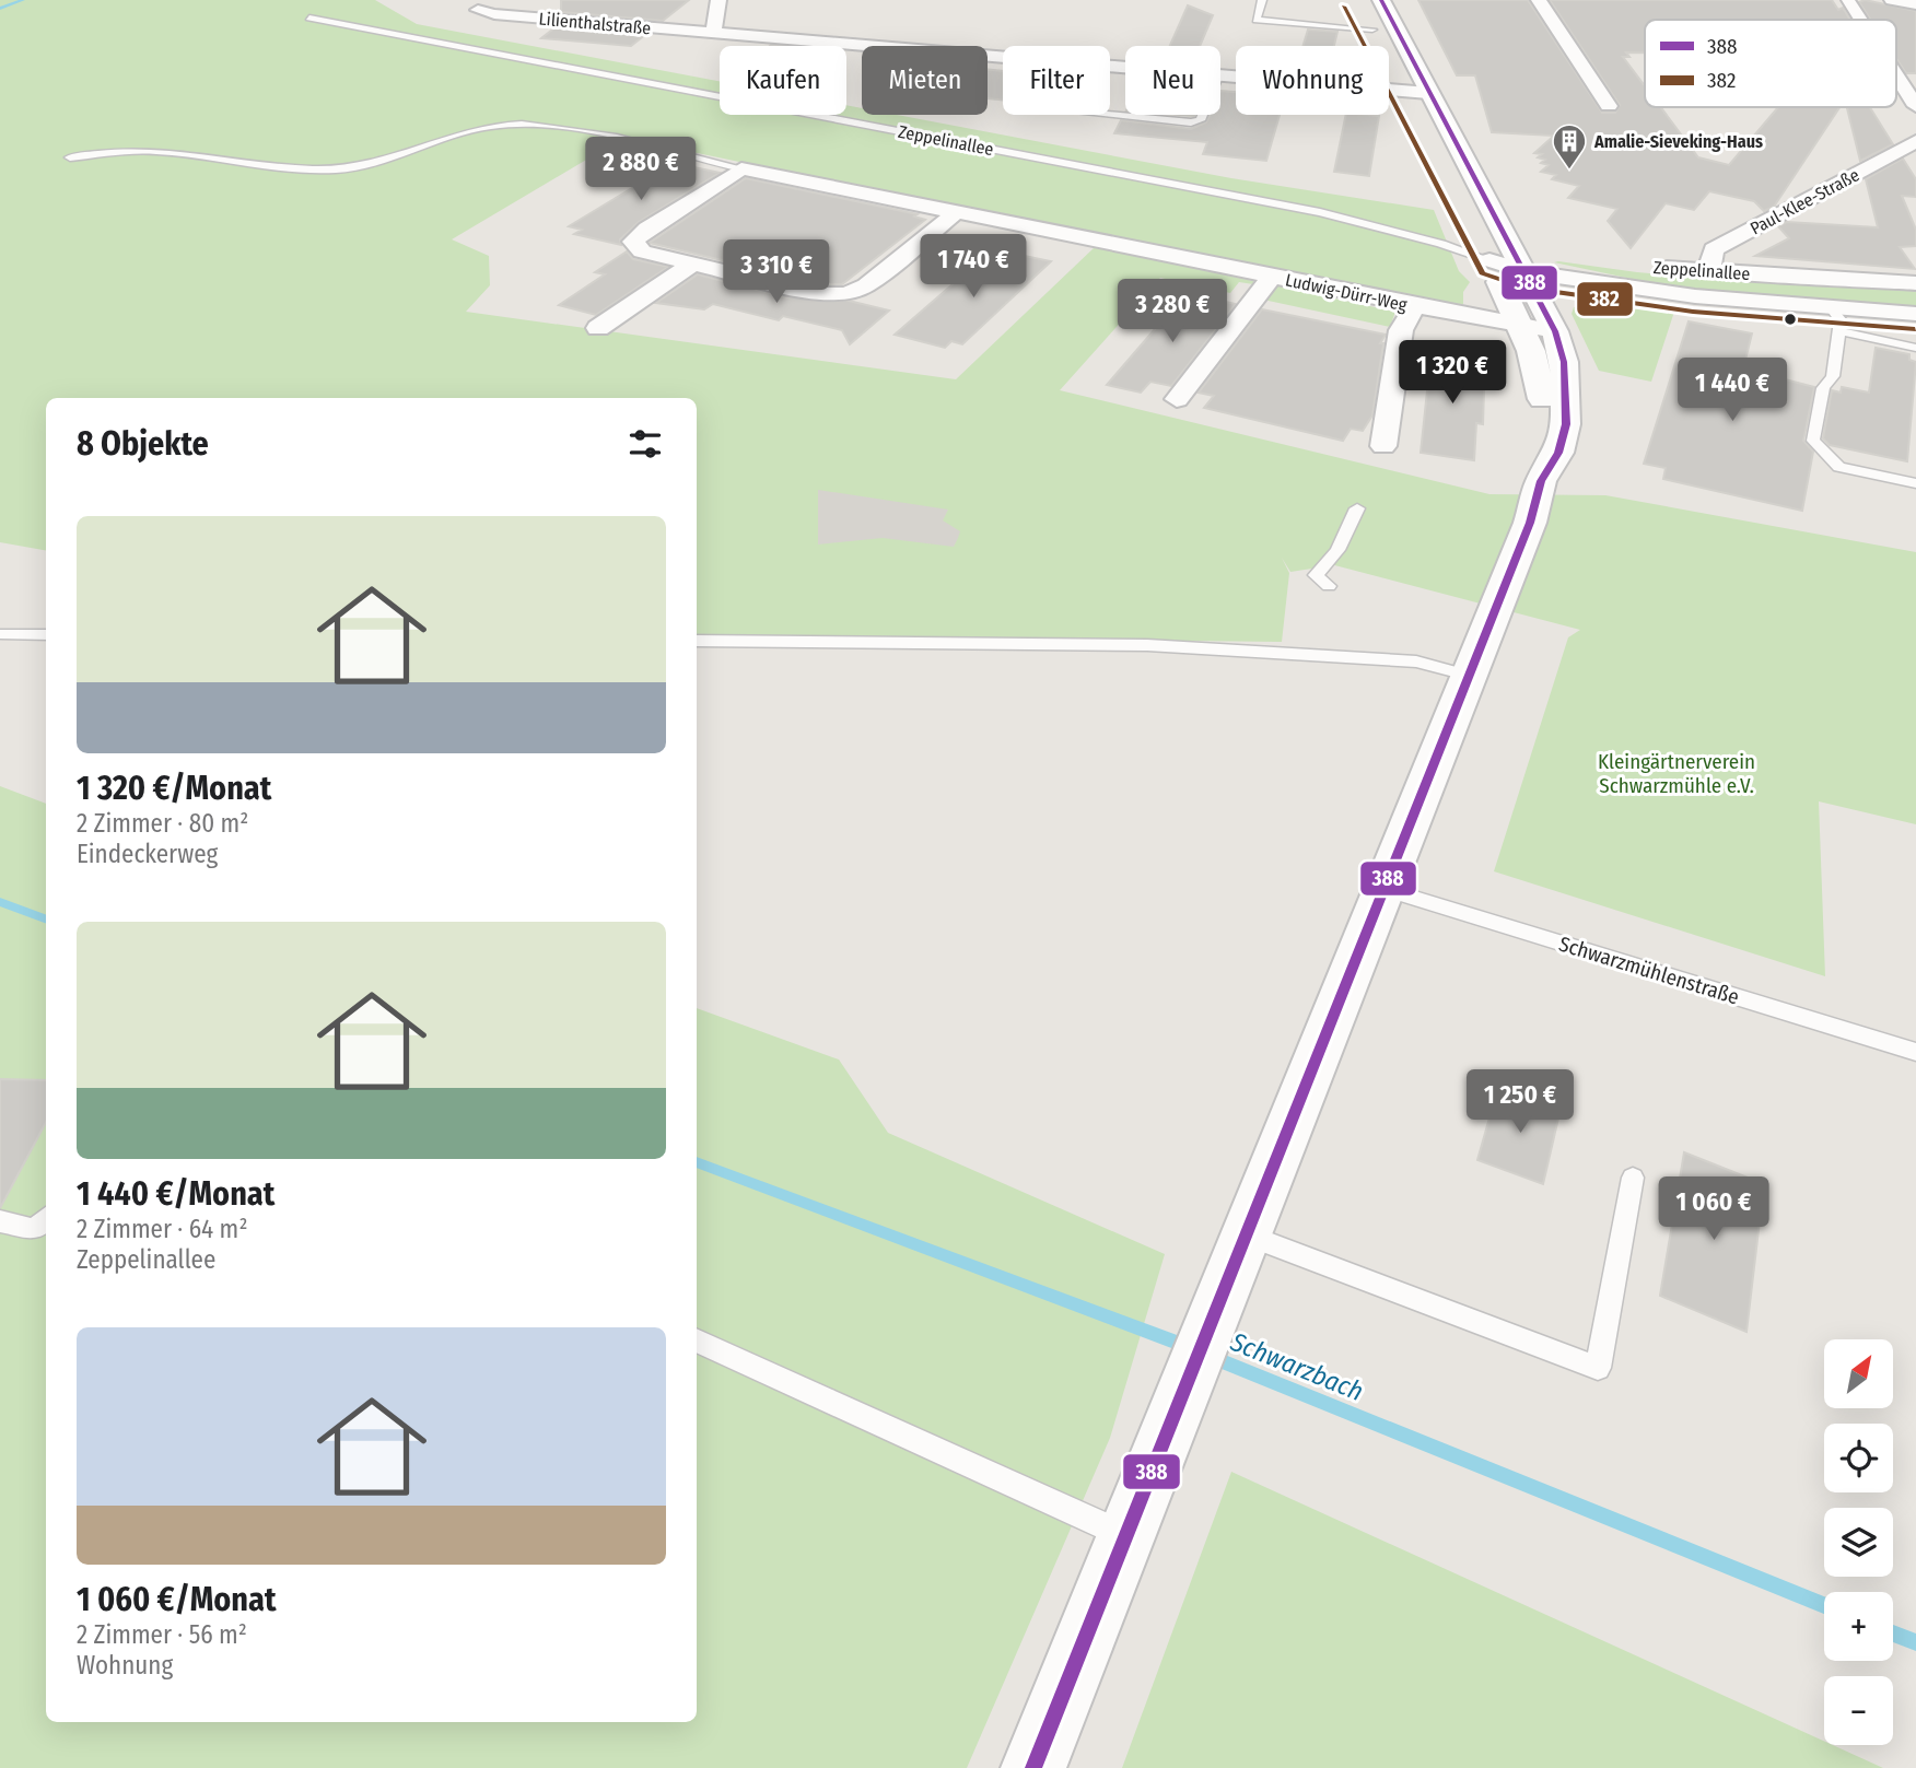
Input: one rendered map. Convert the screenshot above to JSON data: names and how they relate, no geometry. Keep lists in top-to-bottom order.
{
  "streets": {
    "street": [
      "Lilienthalstraße",
      "Zeppelinallee",
      "Paul-Klee-Straße",
      "Ludwig-Dürr-Weg"
    ],
    "lane": ["Schwarzmühlenstraße"]
  },
  "crossings": [
    ["Zeppelinallee", "Paul-Klee-Straße"]
  ],
  "water": ["Schwarzbach"],
  "parks": ["Kleingärtnerverein Schwarzmühle e.V."],
  "places": {
    "building": ["Amalie-Sieveking-Haus"]
  },
  "lines": ["transit line 388", "transit line 382"],
  "legend": ["388", "382"],
  "north": "top right",
  "page": {
    "chip": [
      "Kaufen",
      "Mieten",
      "Filter",
      "Neu",
      "Wohnung"
    ],
    "price": [
      "2 880 €",
      "1 740 €",
      "3 310 €",
      "3 280 €",
      "1 320 €",
      "1 440 €",
      "1 250 €",
      "1 060 €"
    ],
    "heading": "8 Objekte",
    "list": [
      {
        "name": "1 320 €/Monat",
        "note": "2 Zimmer · 80 m² · Eindeckerweg"
      },
      {
        "name": "1 440 €/Monat",
        "note": "2 Zimmer · 64 m² · Zeppelinallee"
      },
      {
        "name": "1 060 €/Monat",
        "note": "2 Zimmer · 56 m² · Wohnung"
      }
    ],
    "map_buttons": ["+", "−"]
  }
}
